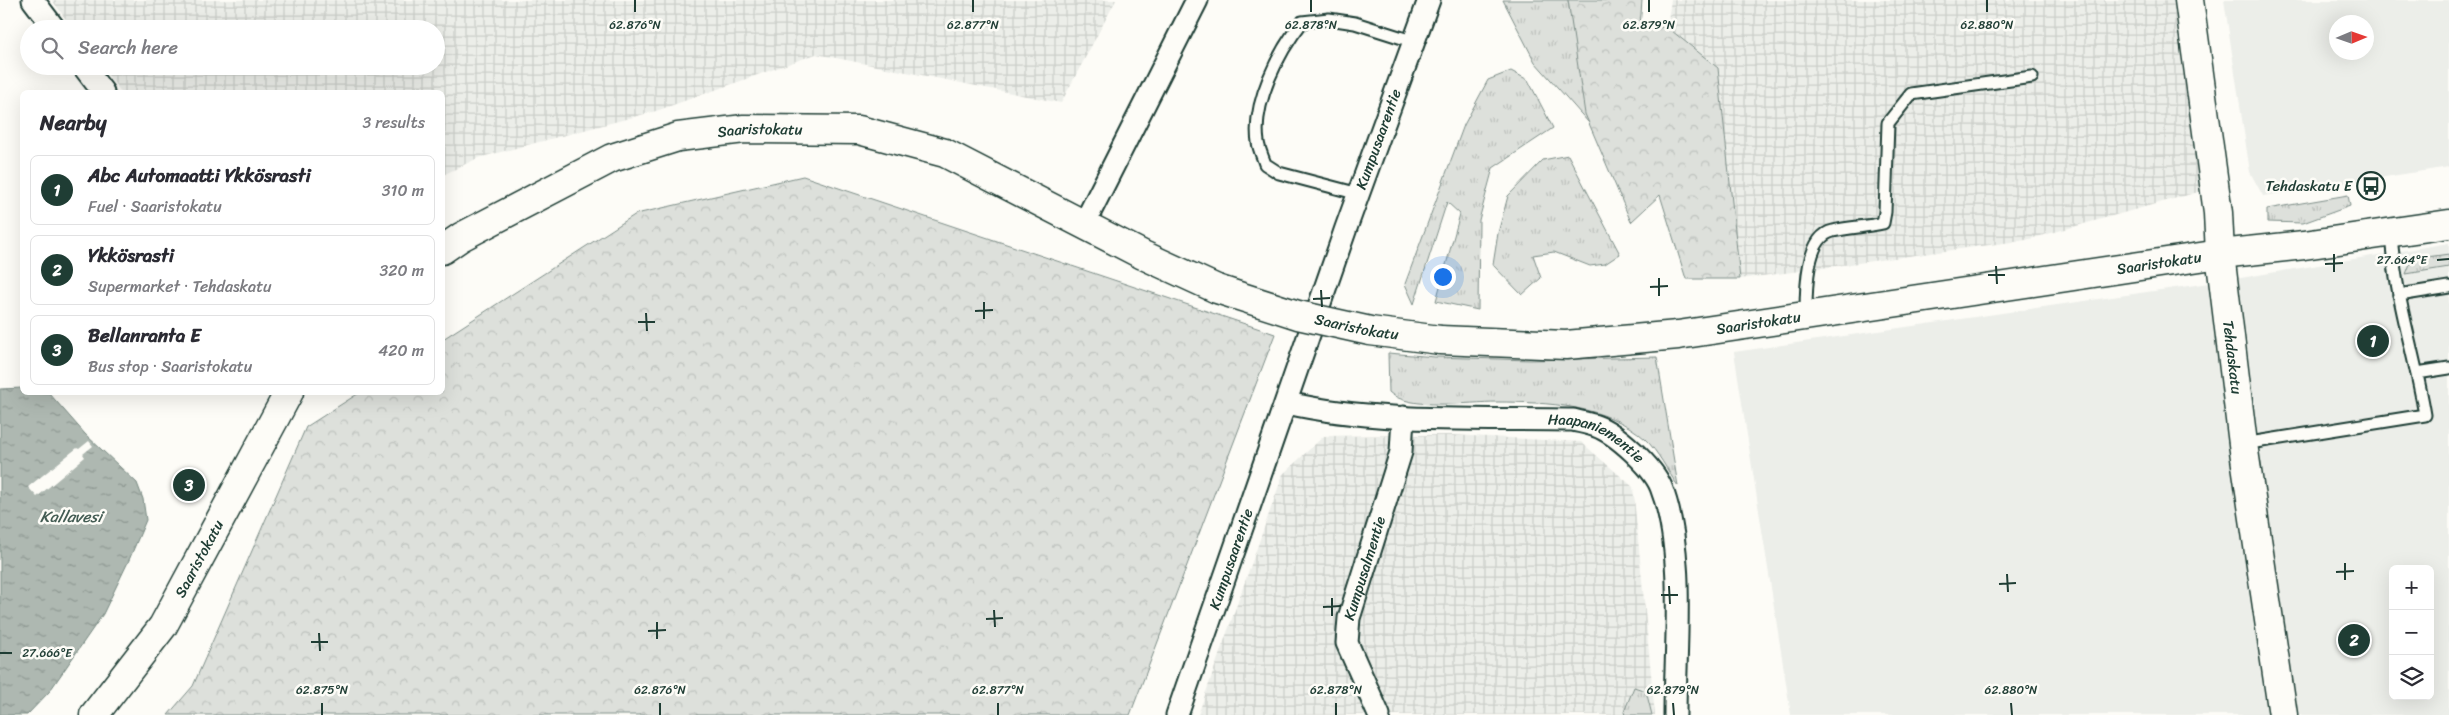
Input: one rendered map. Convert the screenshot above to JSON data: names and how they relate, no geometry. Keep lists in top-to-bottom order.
{
  "streets": {
    "main road": ["Saaristokatu", "Tehdaskatu"],
    "street": ["Kumpusaarentie", "Haapaniementie", "Kumpusalmentie"]
  },
  "crossings": [
    ["Saaristokatu", "Tehdaskatu"],
    ["Kumpusaarentie", "Haapaniementie"],
    ["Haapaniementie", "Kumpusalmentie"]
  ],
  "water": ["Kallavesi"],
  "places": {
    "bus stop": ["Tehdaskatu E"]
  },
  "north": "right",
  "page": {
    "search": "Search here",
    "heading": ["Nearby", "3 results"],
    "list": [
      {
        "mark": "1",
        "name": "Abc Automaatti Ykkösrasti",
        "note": "Fuel · Saaristokatu",
        "value": "310 m"
      },
      {
        "mark": "2",
        "name": "Ykkösrasti",
        "note": "Supermarket · Tehdaskatu",
        "value": "320 m"
      },
      {
        "mark": "3",
        "name": "Bellanranta E",
        "note": "Bus stop · Saaristokatu",
        "value": "420 m"
      }
    ],
    "pins": ["1", "3", "2"],
    "map_buttons": ["+", "−"]
  },
  "coordinates": [
    "62.876°N",
    "62.877°N",
    "62.878°N",
    "62.879°N",
    "62.880°N",
    "27.664°E",
    "27.666°E",
    "62.875°N"
  ]
}
